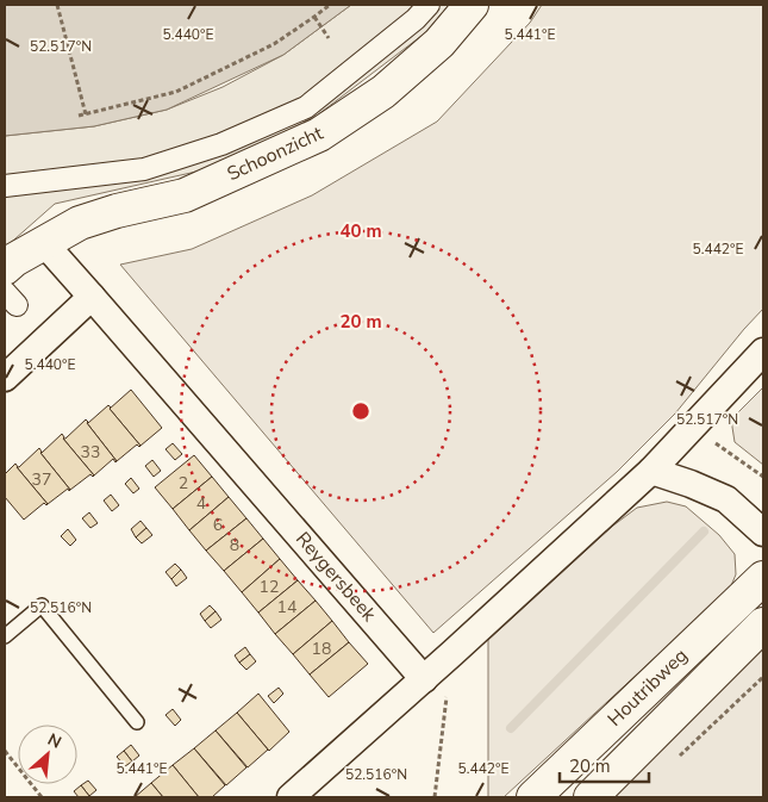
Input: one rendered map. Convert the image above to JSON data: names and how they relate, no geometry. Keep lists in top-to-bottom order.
{
  "streets": {
    "main road": ["Schoonzicht", "Houtribweg"],
    "street": ["Reygersbeek"]
  },
  "crossings": [
    ["Schoonzicht", "Reygersbeek"]
  ],
  "house_numbers": [
    "33",
    "37",
    "2",
    "4",
    "6",
    "8",
    "12",
    "14",
    "18"
  ],
  "scale_bar": "20 m",
  "north": "top right",
  "coordinates": [
    "5.440°E",
    "5.441°E",
    "52.517°N",
    "5.442°E",
    "52.516°N"
  ],
  "rings": ["40 m", "20 m"]
}
